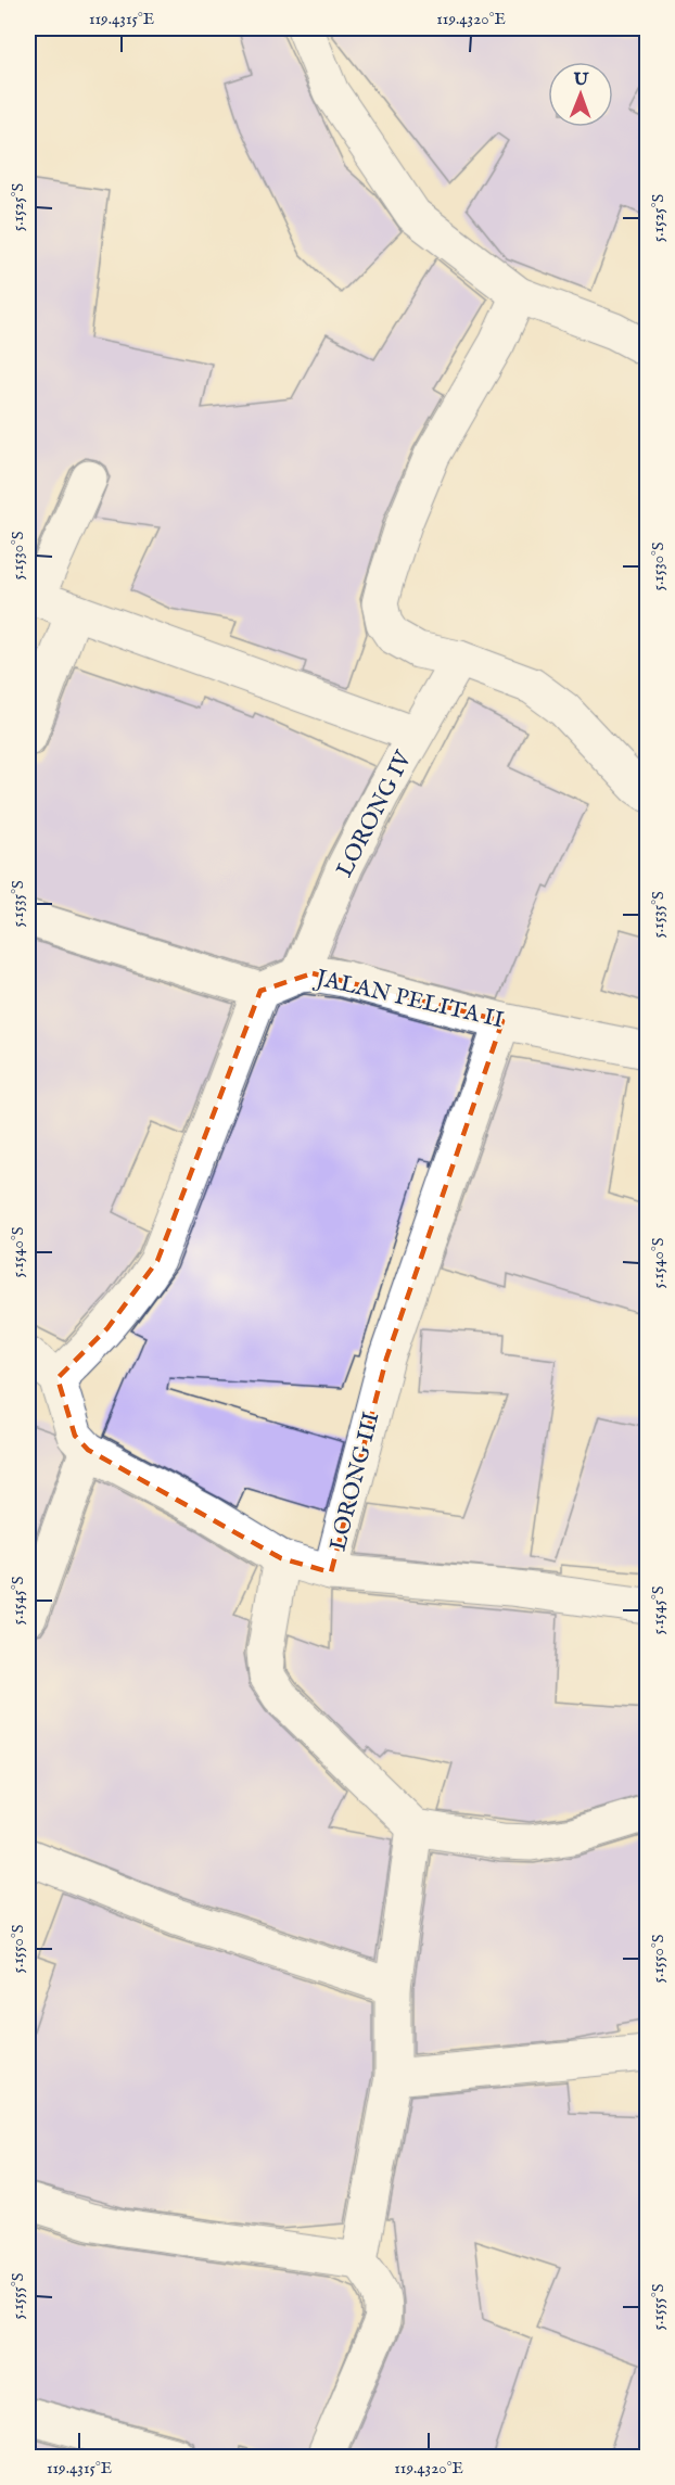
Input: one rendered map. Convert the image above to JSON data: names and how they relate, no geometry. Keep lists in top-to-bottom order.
{
  "streets": {
    "street": ["LORONG IV", "JALAN PELITA II", "LORONG III"]
  },
  "crossings": [
    ["LORONG IV", "JALAN PELITA II"],
    ["JALAN PELITA II", "LORONG III"]
  ],
  "north": "top",
  "coordinates": [
    "119.4315°E",
    "119.4320°E",
    "5.1525°S",
    "5.1530°S",
    "5.1535°S",
    "5.1540°S",
    "5.1545°S",
    "5.1550°S",
    "5.1555°S"
  ]
}
